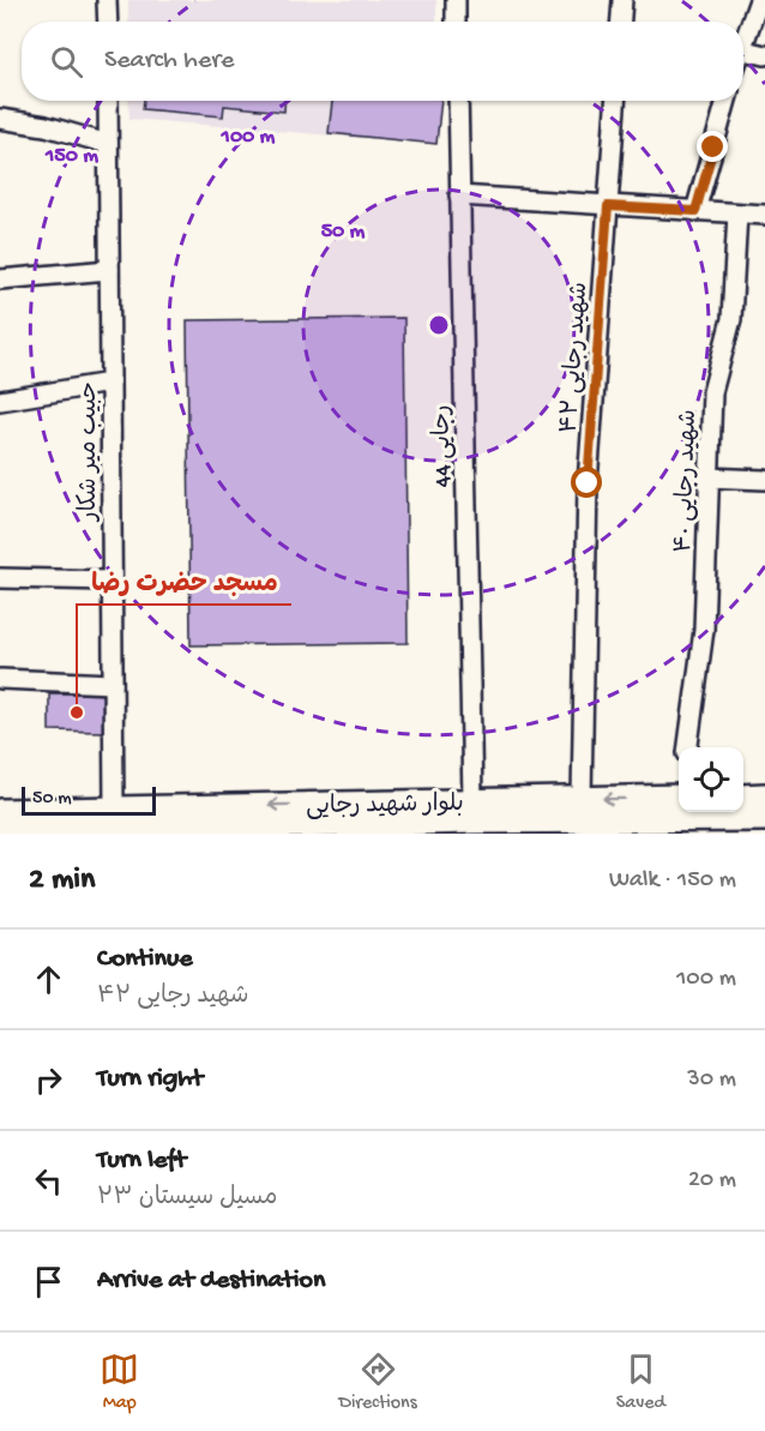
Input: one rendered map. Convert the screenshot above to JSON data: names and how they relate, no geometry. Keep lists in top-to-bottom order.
{
  "streets": {
    "main road": ["بلوار شهید رجایی"],
    "street": [
      "شهید رجایی ۴۲",
      "رجایی 44",
      "حبیب میر شکار",
      "شهید رجایی ۴۰"
    ]
  },
  "crossings": [
    ["شهید رجایی ۴۲", "بلوار شهید رجایی"],
    ["رجایی 44", "بلوار شهید رجایی"],
    ["حبیب میر شکار", "بلوار شهید رجایی"]
  ],
  "places": ["مسجد حضرت رضا"],
  "scale_bar": "50 m",
  "page": {
    "search": "Search here",
    "scale": "50 m",
    "heading": ["2 min", "Walk · 150 m"],
    "list": [
      ["Continue", "شهید رجایی ۴۲", "100 m"],
      ["Turn right", "30 m"],
      ["Turn left", "مسیل سیستان ۲۳", "20 m"],
      "Arrive at destination"
    ],
    "nav": ["Map", "Directions", "Saved"]
  },
  "rings": ["100 m", "150 m", "50 m"]
}
